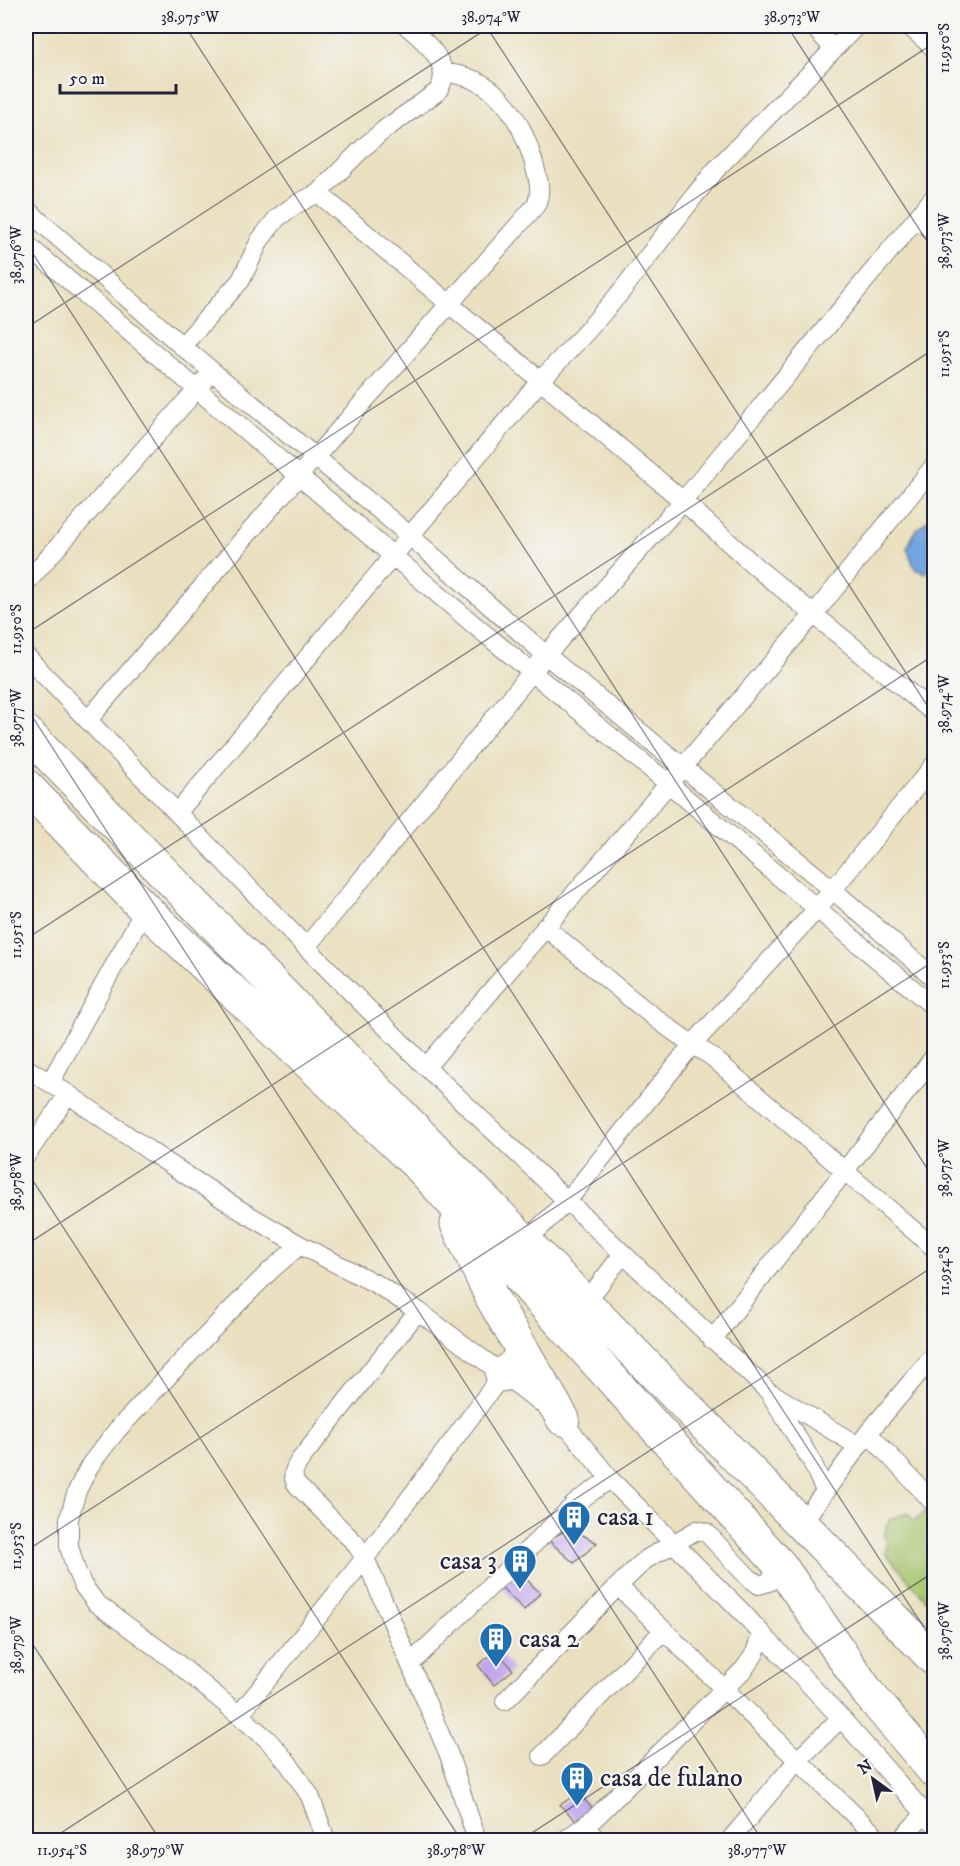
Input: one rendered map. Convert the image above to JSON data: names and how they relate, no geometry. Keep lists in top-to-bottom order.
{
  "places": {
    "building": [
      "casa 1",
      "casa 3",
      "casa 2",
      "casa de fulano"
    ]
  },
  "scale_bar": "50 m",
  "north": "top left",
  "coordinates": [
    "38.975°W",
    "38.974°W",
    "38.973°W",
    "11.950°S",
    "38.976°W",
    "11.951°S",
    "38.977°W",
    "11.953°S",
    "38.978°W",
    "11.954°S",
    "38.979°W"
  ]
}
